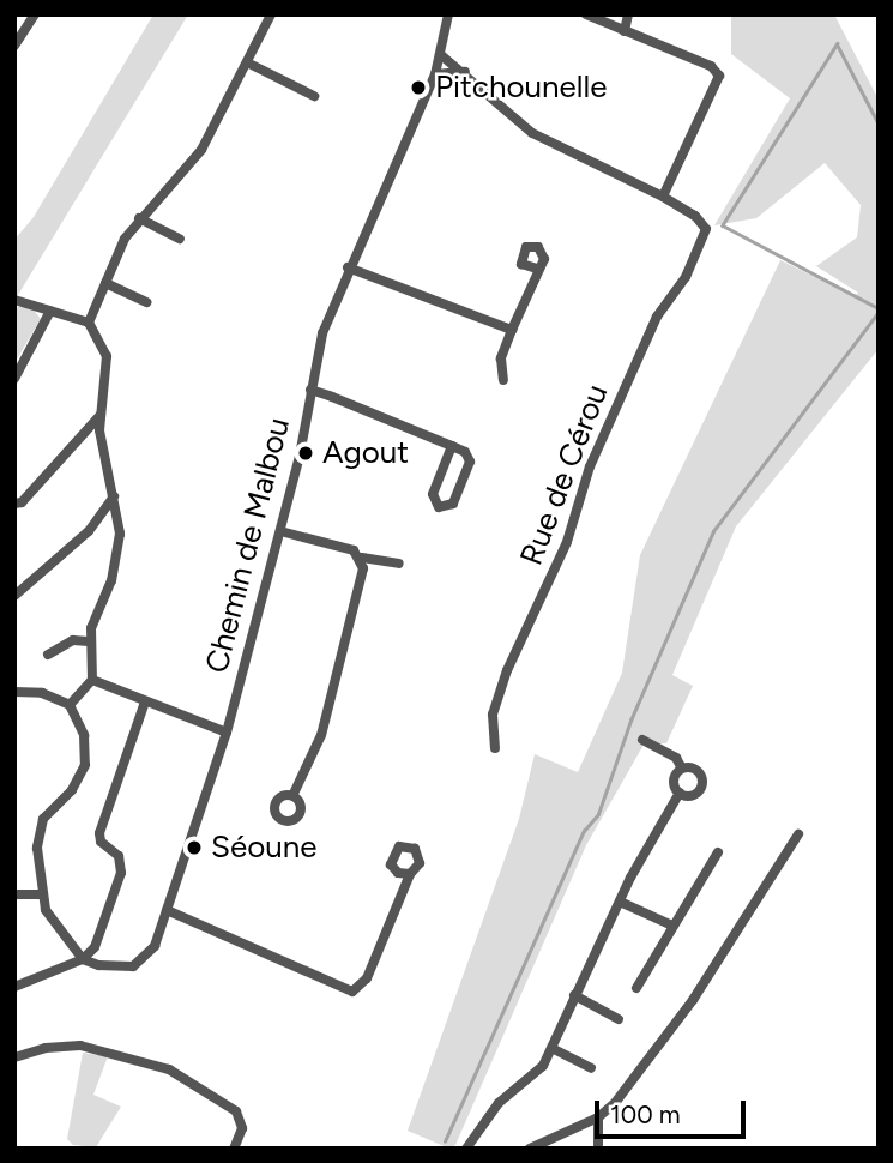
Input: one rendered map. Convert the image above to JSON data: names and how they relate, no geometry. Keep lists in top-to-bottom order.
{
  "streets": {
    "street": ["Rue de Cérou", "Chemin de Malbou"]
  },
  "places": ["Pitchounelle", "Agout", "Séoune"],
  "scale_bar": "100 m"
}
